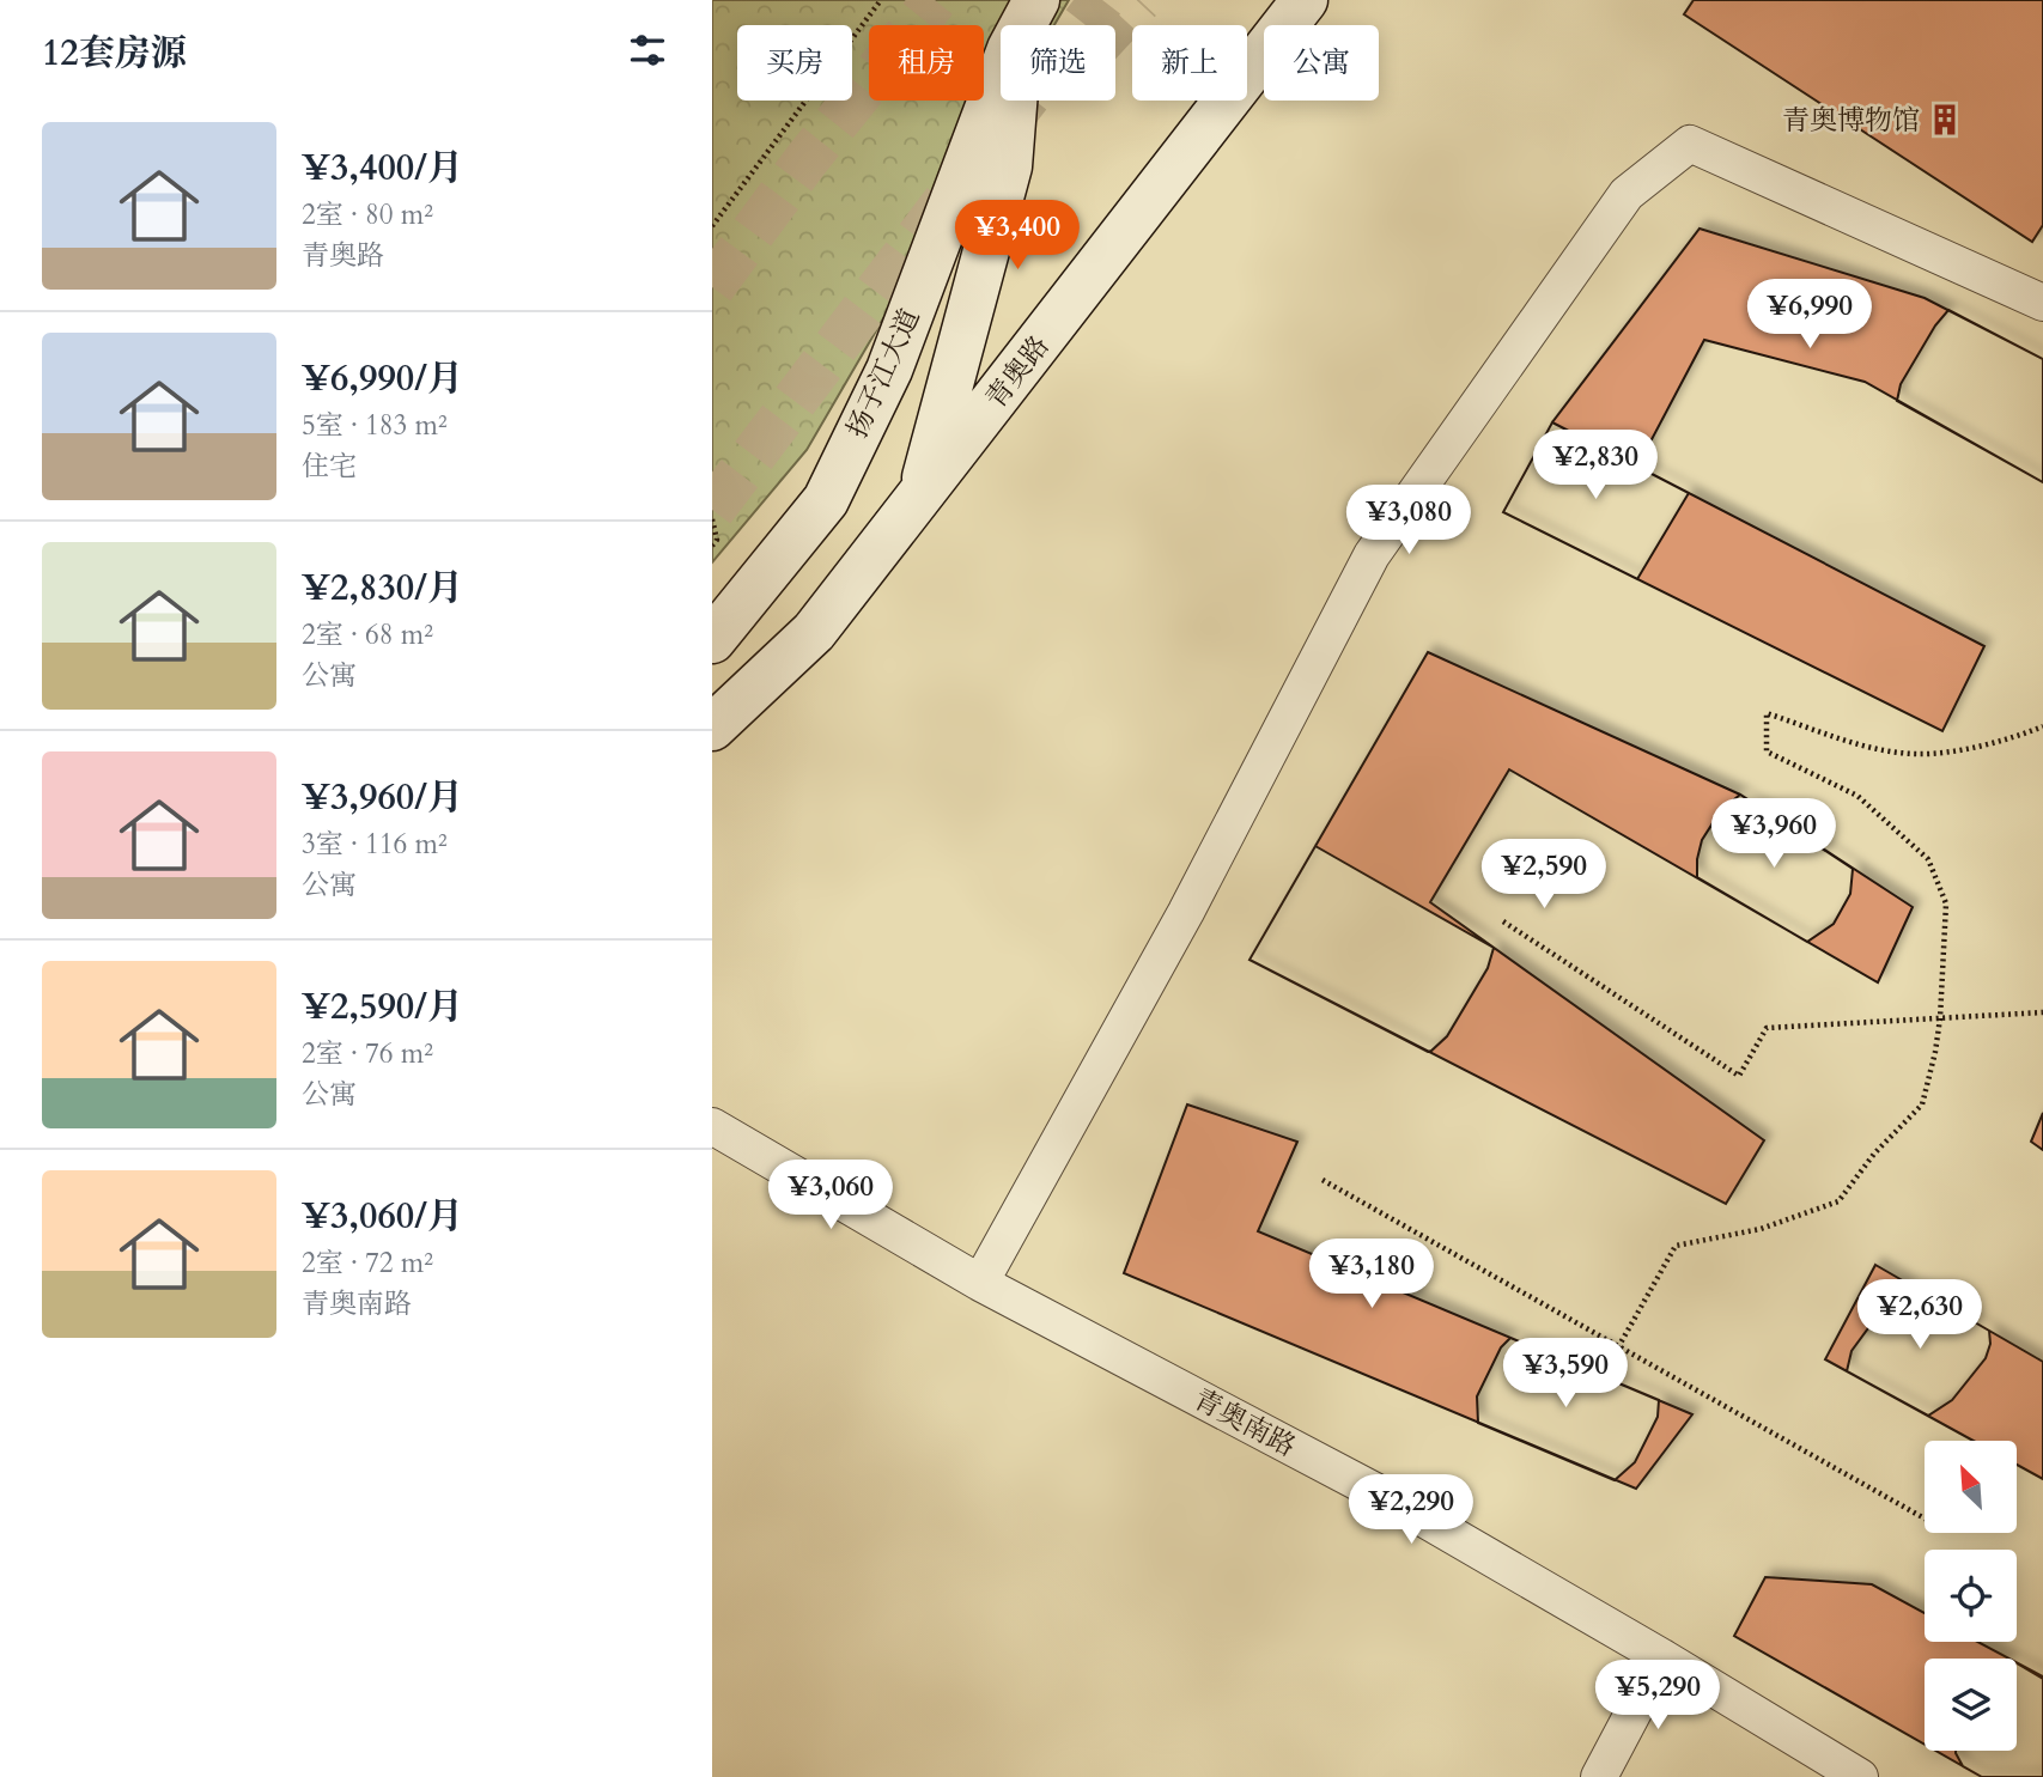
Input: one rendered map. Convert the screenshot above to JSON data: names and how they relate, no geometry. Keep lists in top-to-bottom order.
{
  "streets": {
    "street": ["青奥路", "扬子江大道", "青奥南路"]
  },
  "places": {
    "building": ["青奥博物馆"]
  },
  "north": "top left",
  "page": {
    "heading": "12套房源",
    "chip": [
      "买房",
      "租房",
      "筛选",
      "新上",
      "公寓"
    ],
    "list": [
      {
        "name": "¥3,400/月",
        "note": "2室 · 80 m² · 青奥路"
      },
      {
        "name": "¥6,990/月",
        "note": "5室 · 183 m² · 住宅"
      },
      {
        "name": "¥2,830/月",
        "note": "2室 · 68 m² · 公寓"
      },
      {
        "name": "¥3,960/月",
        "note": "3室 · 116 m² · 公寓"
      },
      {
        "name": "¥2,590/月",
        "note": "2室 · 76 m² · 公寓"
      },
      {
        "name": "¥3,060/月",
        "note": "2室 · 72 m² · 青奥南路"
      }
    ],
    "price": [
      "¥3,400",
      "¥6,990",
      "¥2,830",
      "¥3,080",
      "¥3,960",
      "¥2,590",
      "¥3,060",
      "¥3,180",
      "¥2,630",
      "¥3,590",
      "¥2,290",
      "¥5,290"
    ]
  }
}
